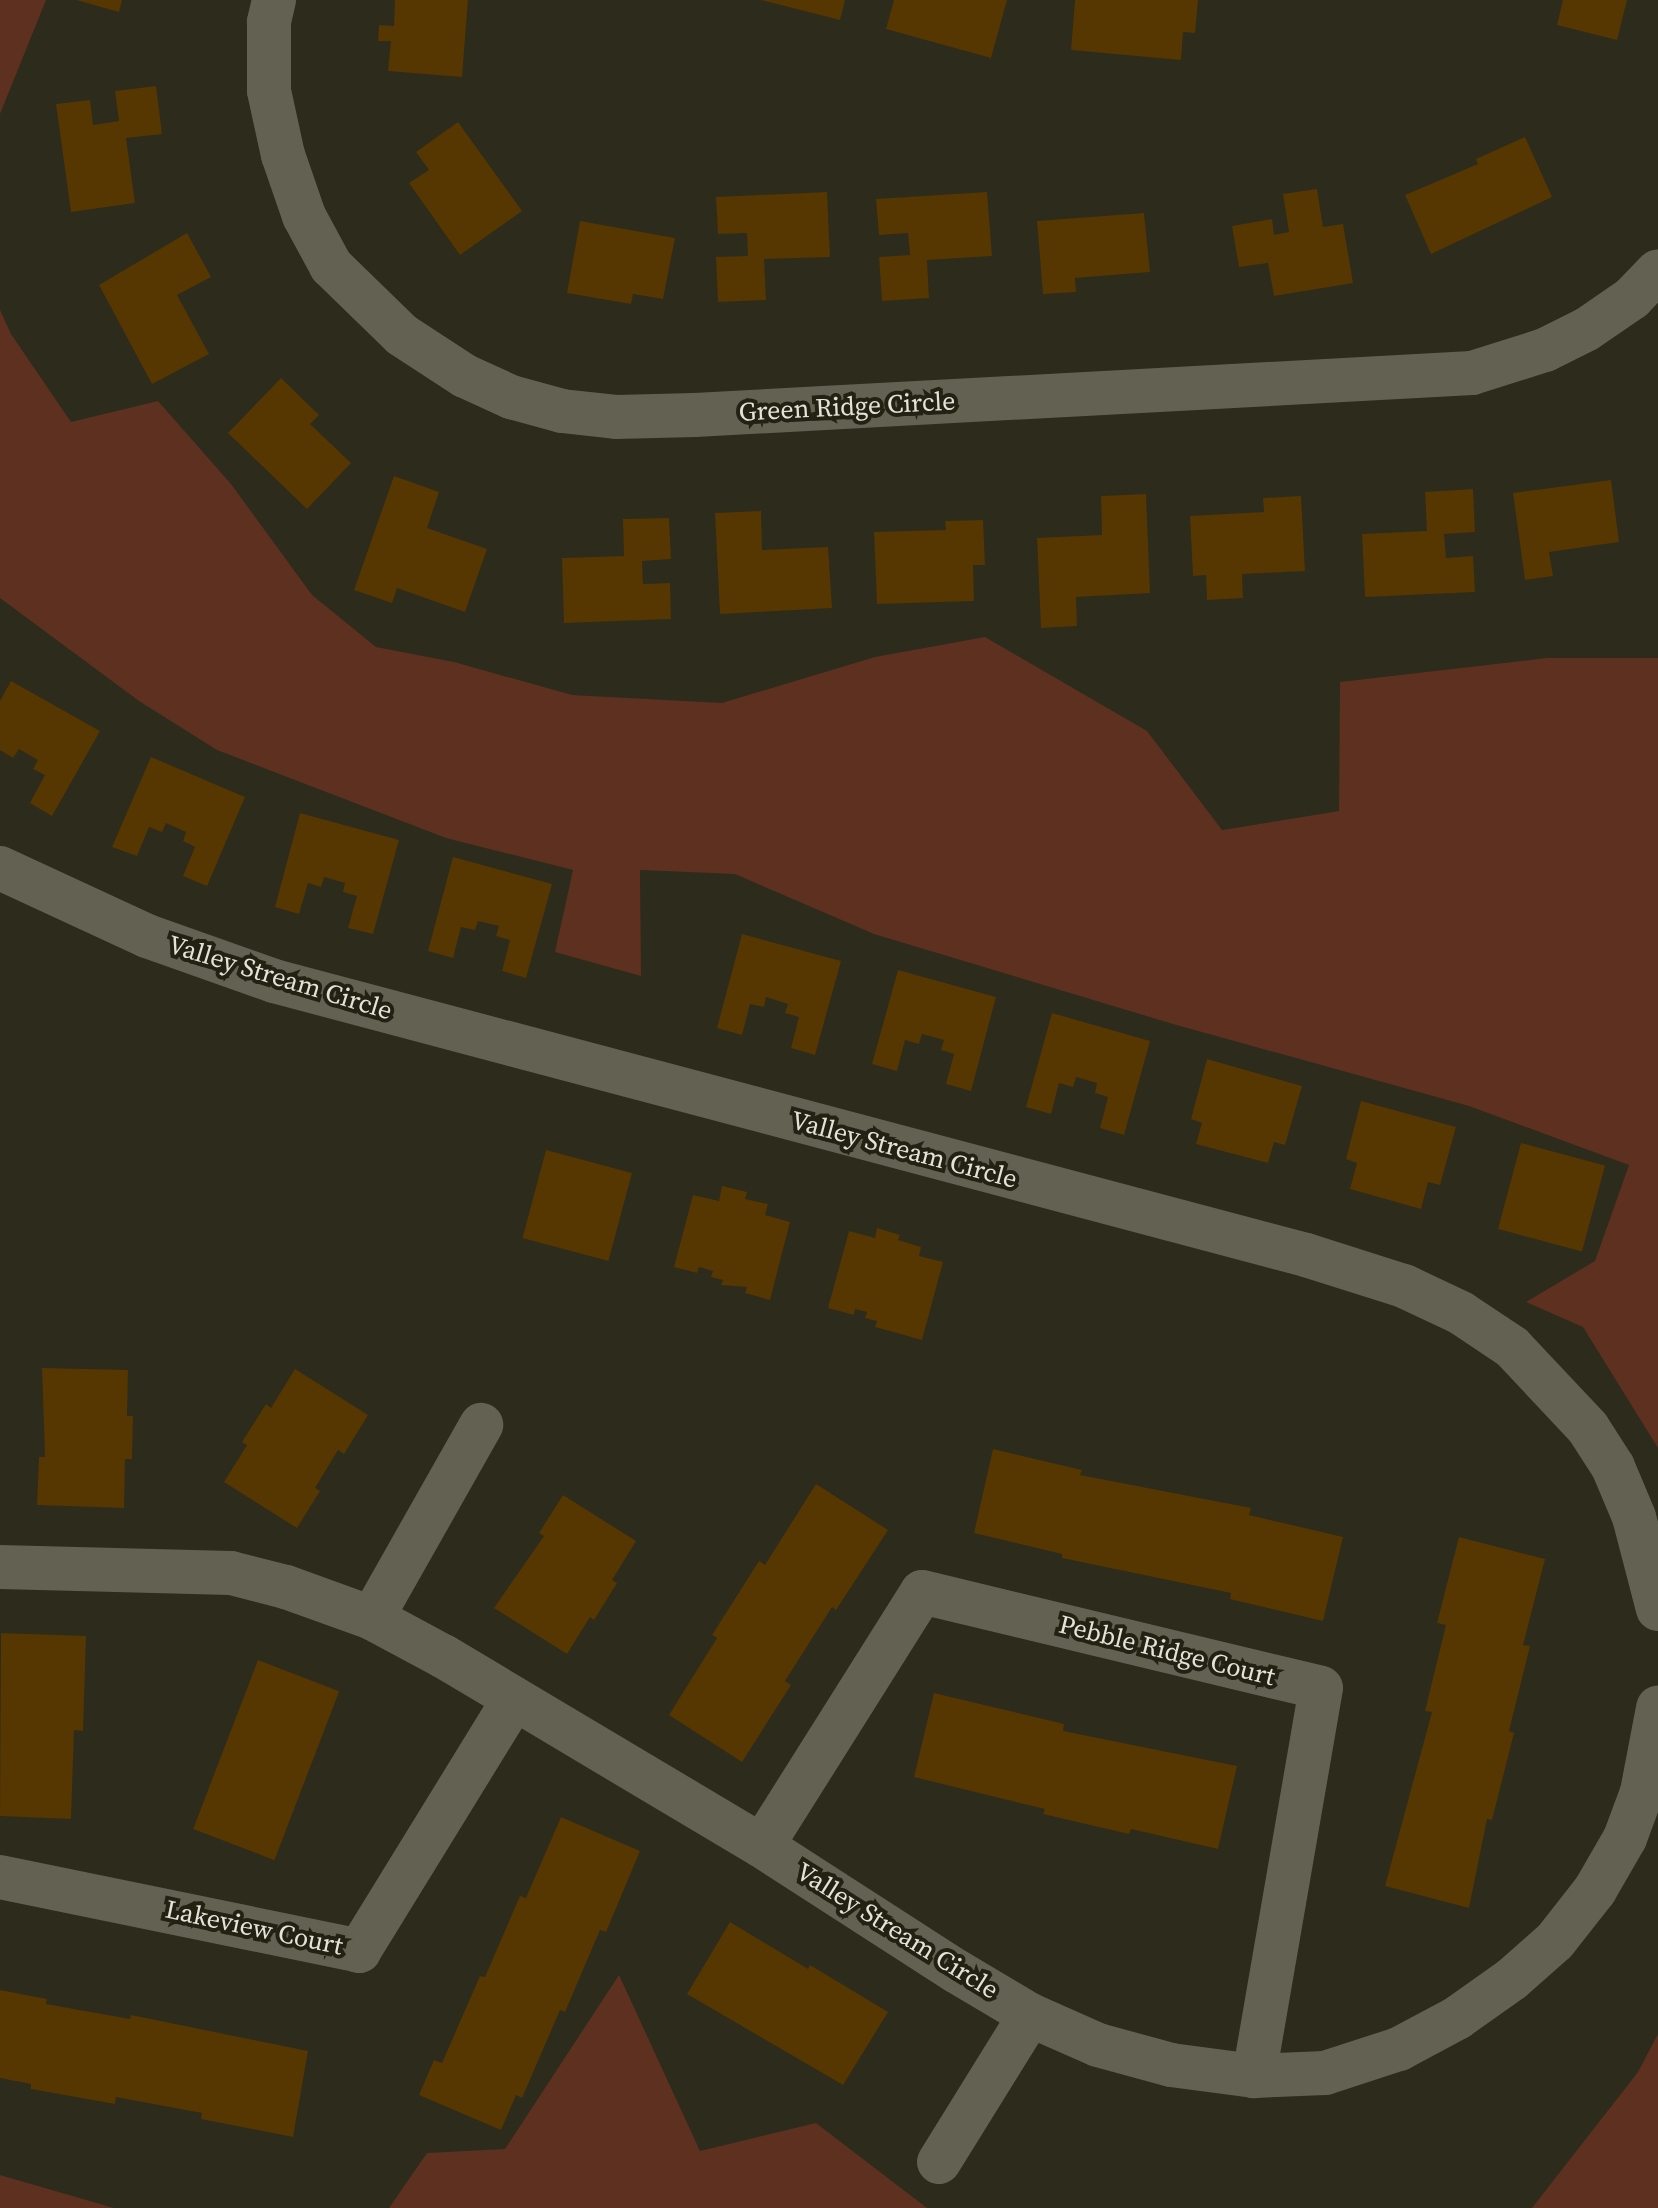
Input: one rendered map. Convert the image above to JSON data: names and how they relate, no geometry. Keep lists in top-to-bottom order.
{
  "streets": {
    "street": [
      "Green Ridge Circle",
      "Valley Stream Circle",
      "Pebble Ridge Court",
      "Lakeview Court"
    ]
  },
  "crossings": [
    ["Valley Stream Circle", "Pebble Ridge Court"],
    ["Valley Stream Circle", "Lakeview Court"]
  ]
}
